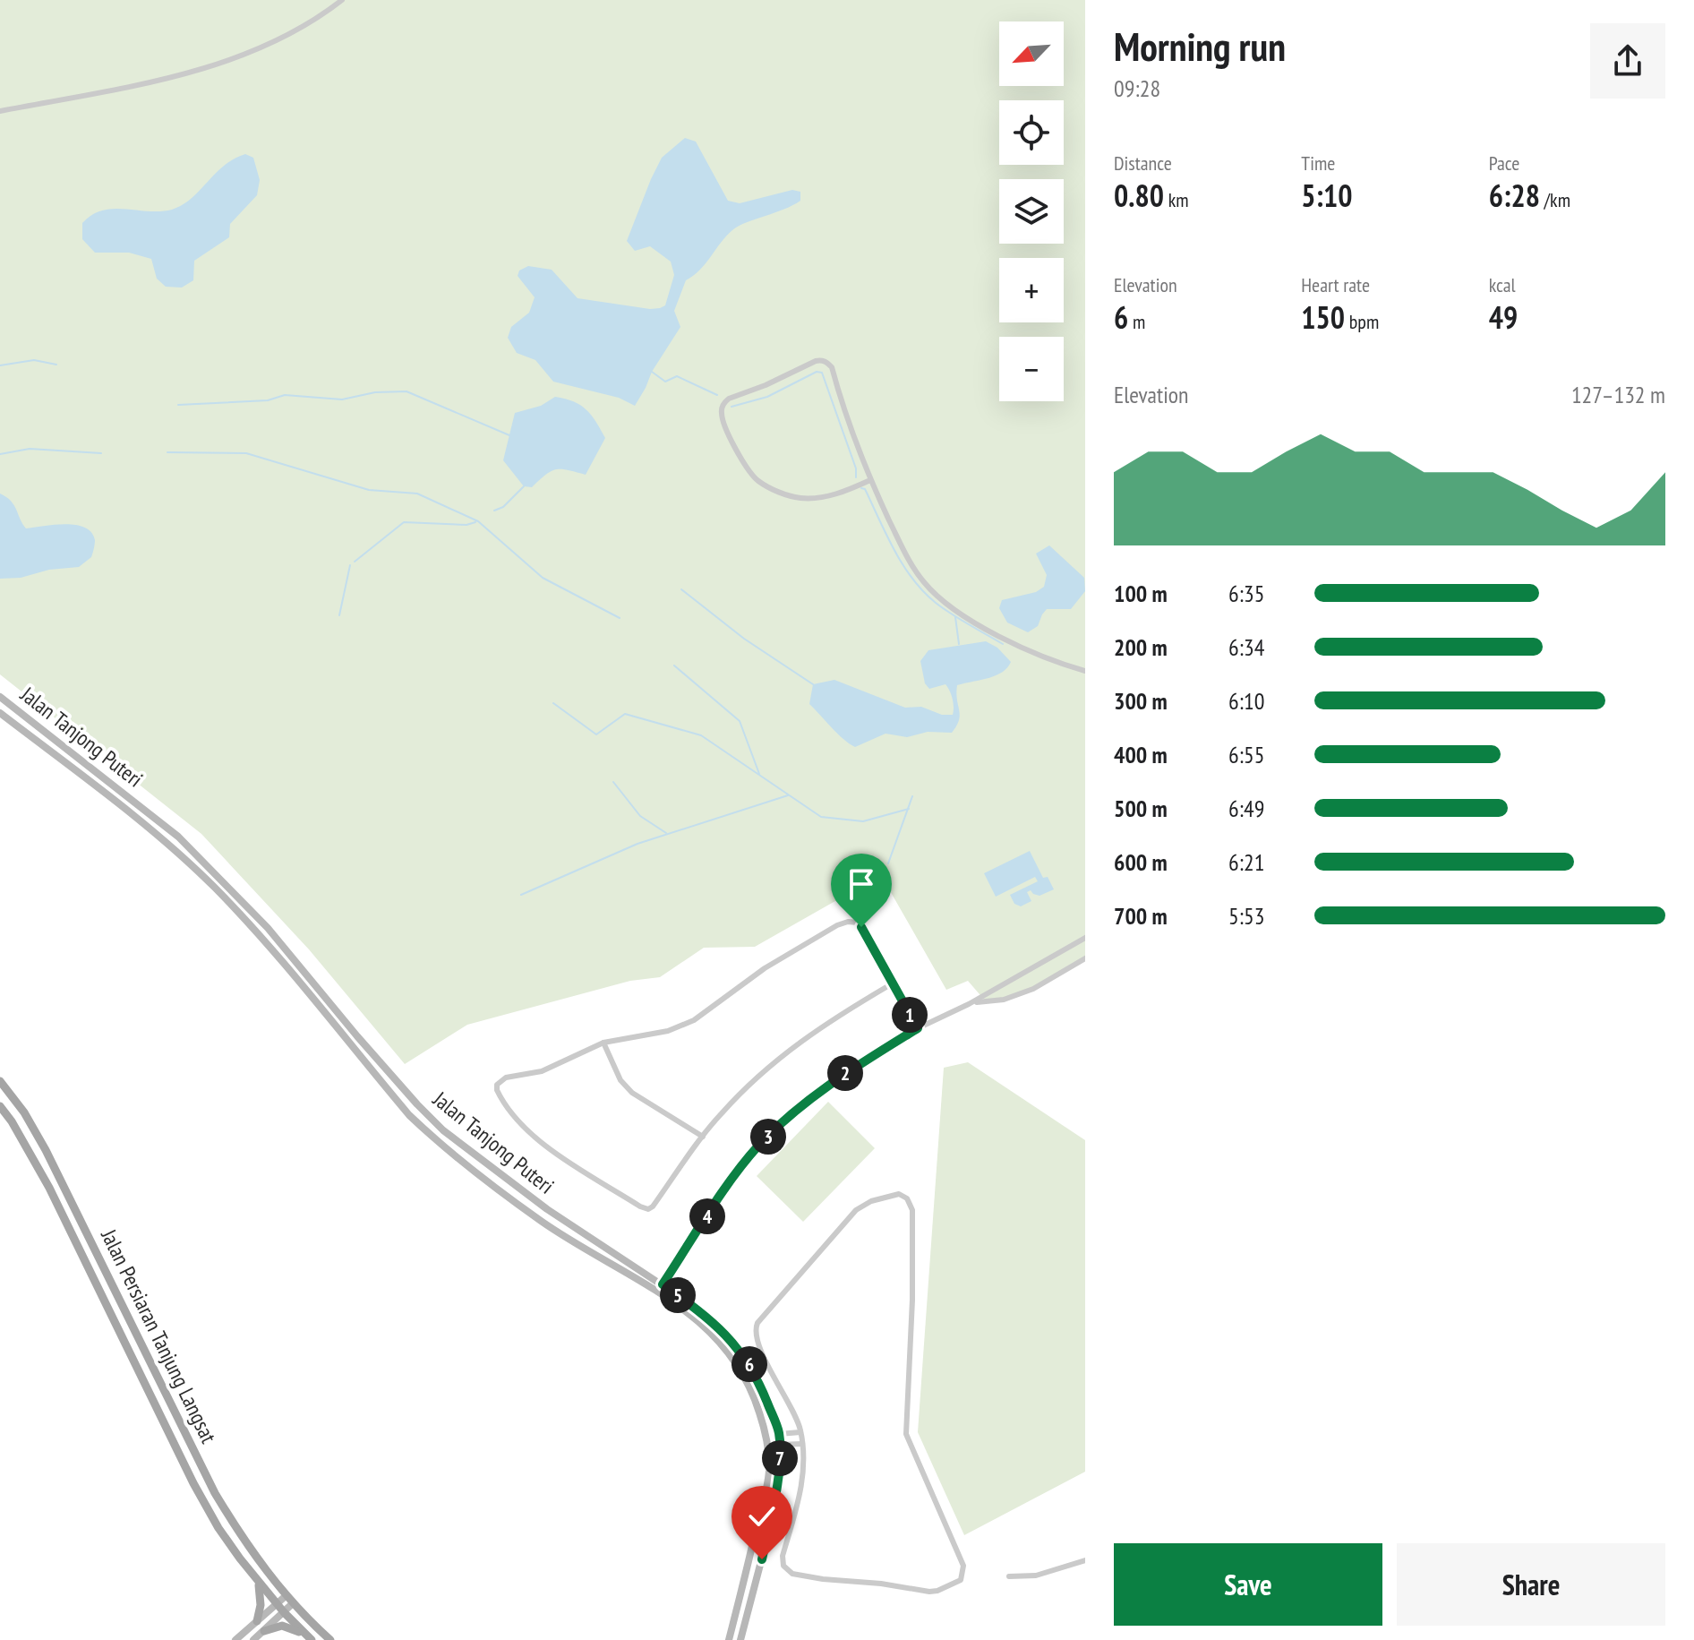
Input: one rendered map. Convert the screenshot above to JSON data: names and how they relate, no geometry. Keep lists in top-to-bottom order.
{
  "streets": {
    "main road": ["Jalan Persiaran Tanjung Langsat"],
    "street": ["Jalan Tanjong Puteri"]
  },
  "north": "bottom left",
  "page": {
    "heading": ["Morning run", "09:28"],
    "map_buttons": ["+", "−"],
    "stats": [
      ["Distance", "0.80 km"],
      ["Time", "5:10"],
      ["Pace", "6:28 /km"],
      ["Elevation", "6 m"],
      ["Heart rate", "150 bpm"],
      ["kcal", "49"]
    ],
    "chart": ["Elevation", "127–132 m"],
    "list": [
      {
        "name": "100 m",
        "note": "6:35"
      },
      {
        "name": "200 m",
        "note": "6:34"
      },
      {
        "name": "300 m",
        "note": "6:10"
      },
      {
        "name": "400 m",
        "note": "6:55"
      },
      {
        "name": "500 m",
        "note": "6:49"
      },
      {
        "name": "600 m",
        "note": "6:21"
      },
      {
        "name": "700 m",
        "note": "5:53"
      }
    ],
    "pins": [
      "1",
      "2",
      "3",
      "4",
      "5",
      "6",
      "7"
    ],
    "buttons": ["Save", "Share"]
  }
}
